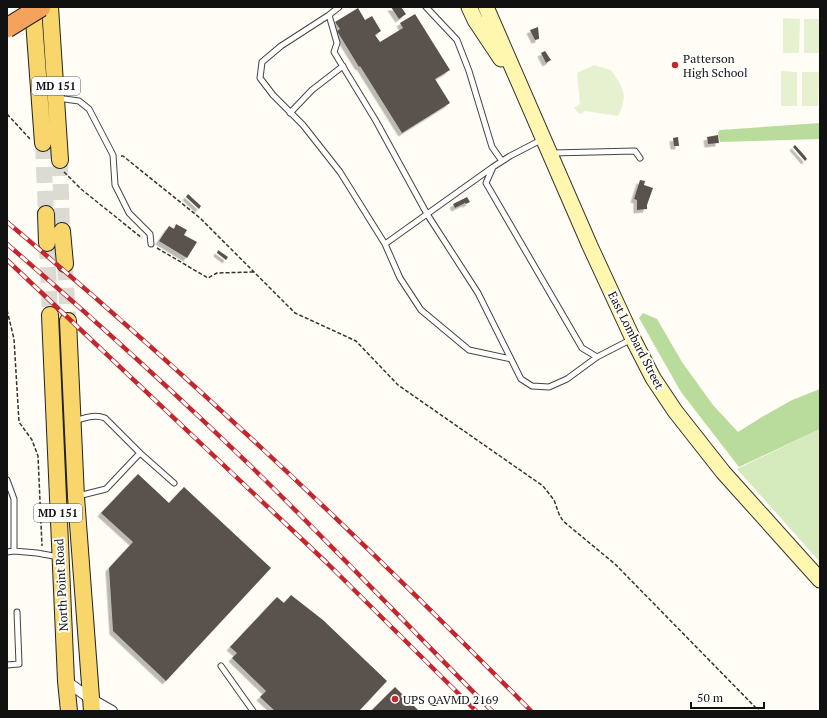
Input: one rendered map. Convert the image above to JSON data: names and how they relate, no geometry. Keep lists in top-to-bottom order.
{
  "streets": {
    "main road": ["MD 151", "East Lombard Street", "North Point Road"]
  },
  "places": ["Patterson High School", "UPS QAVMD 2169"],
  "scale_bar": "50 m"
}
